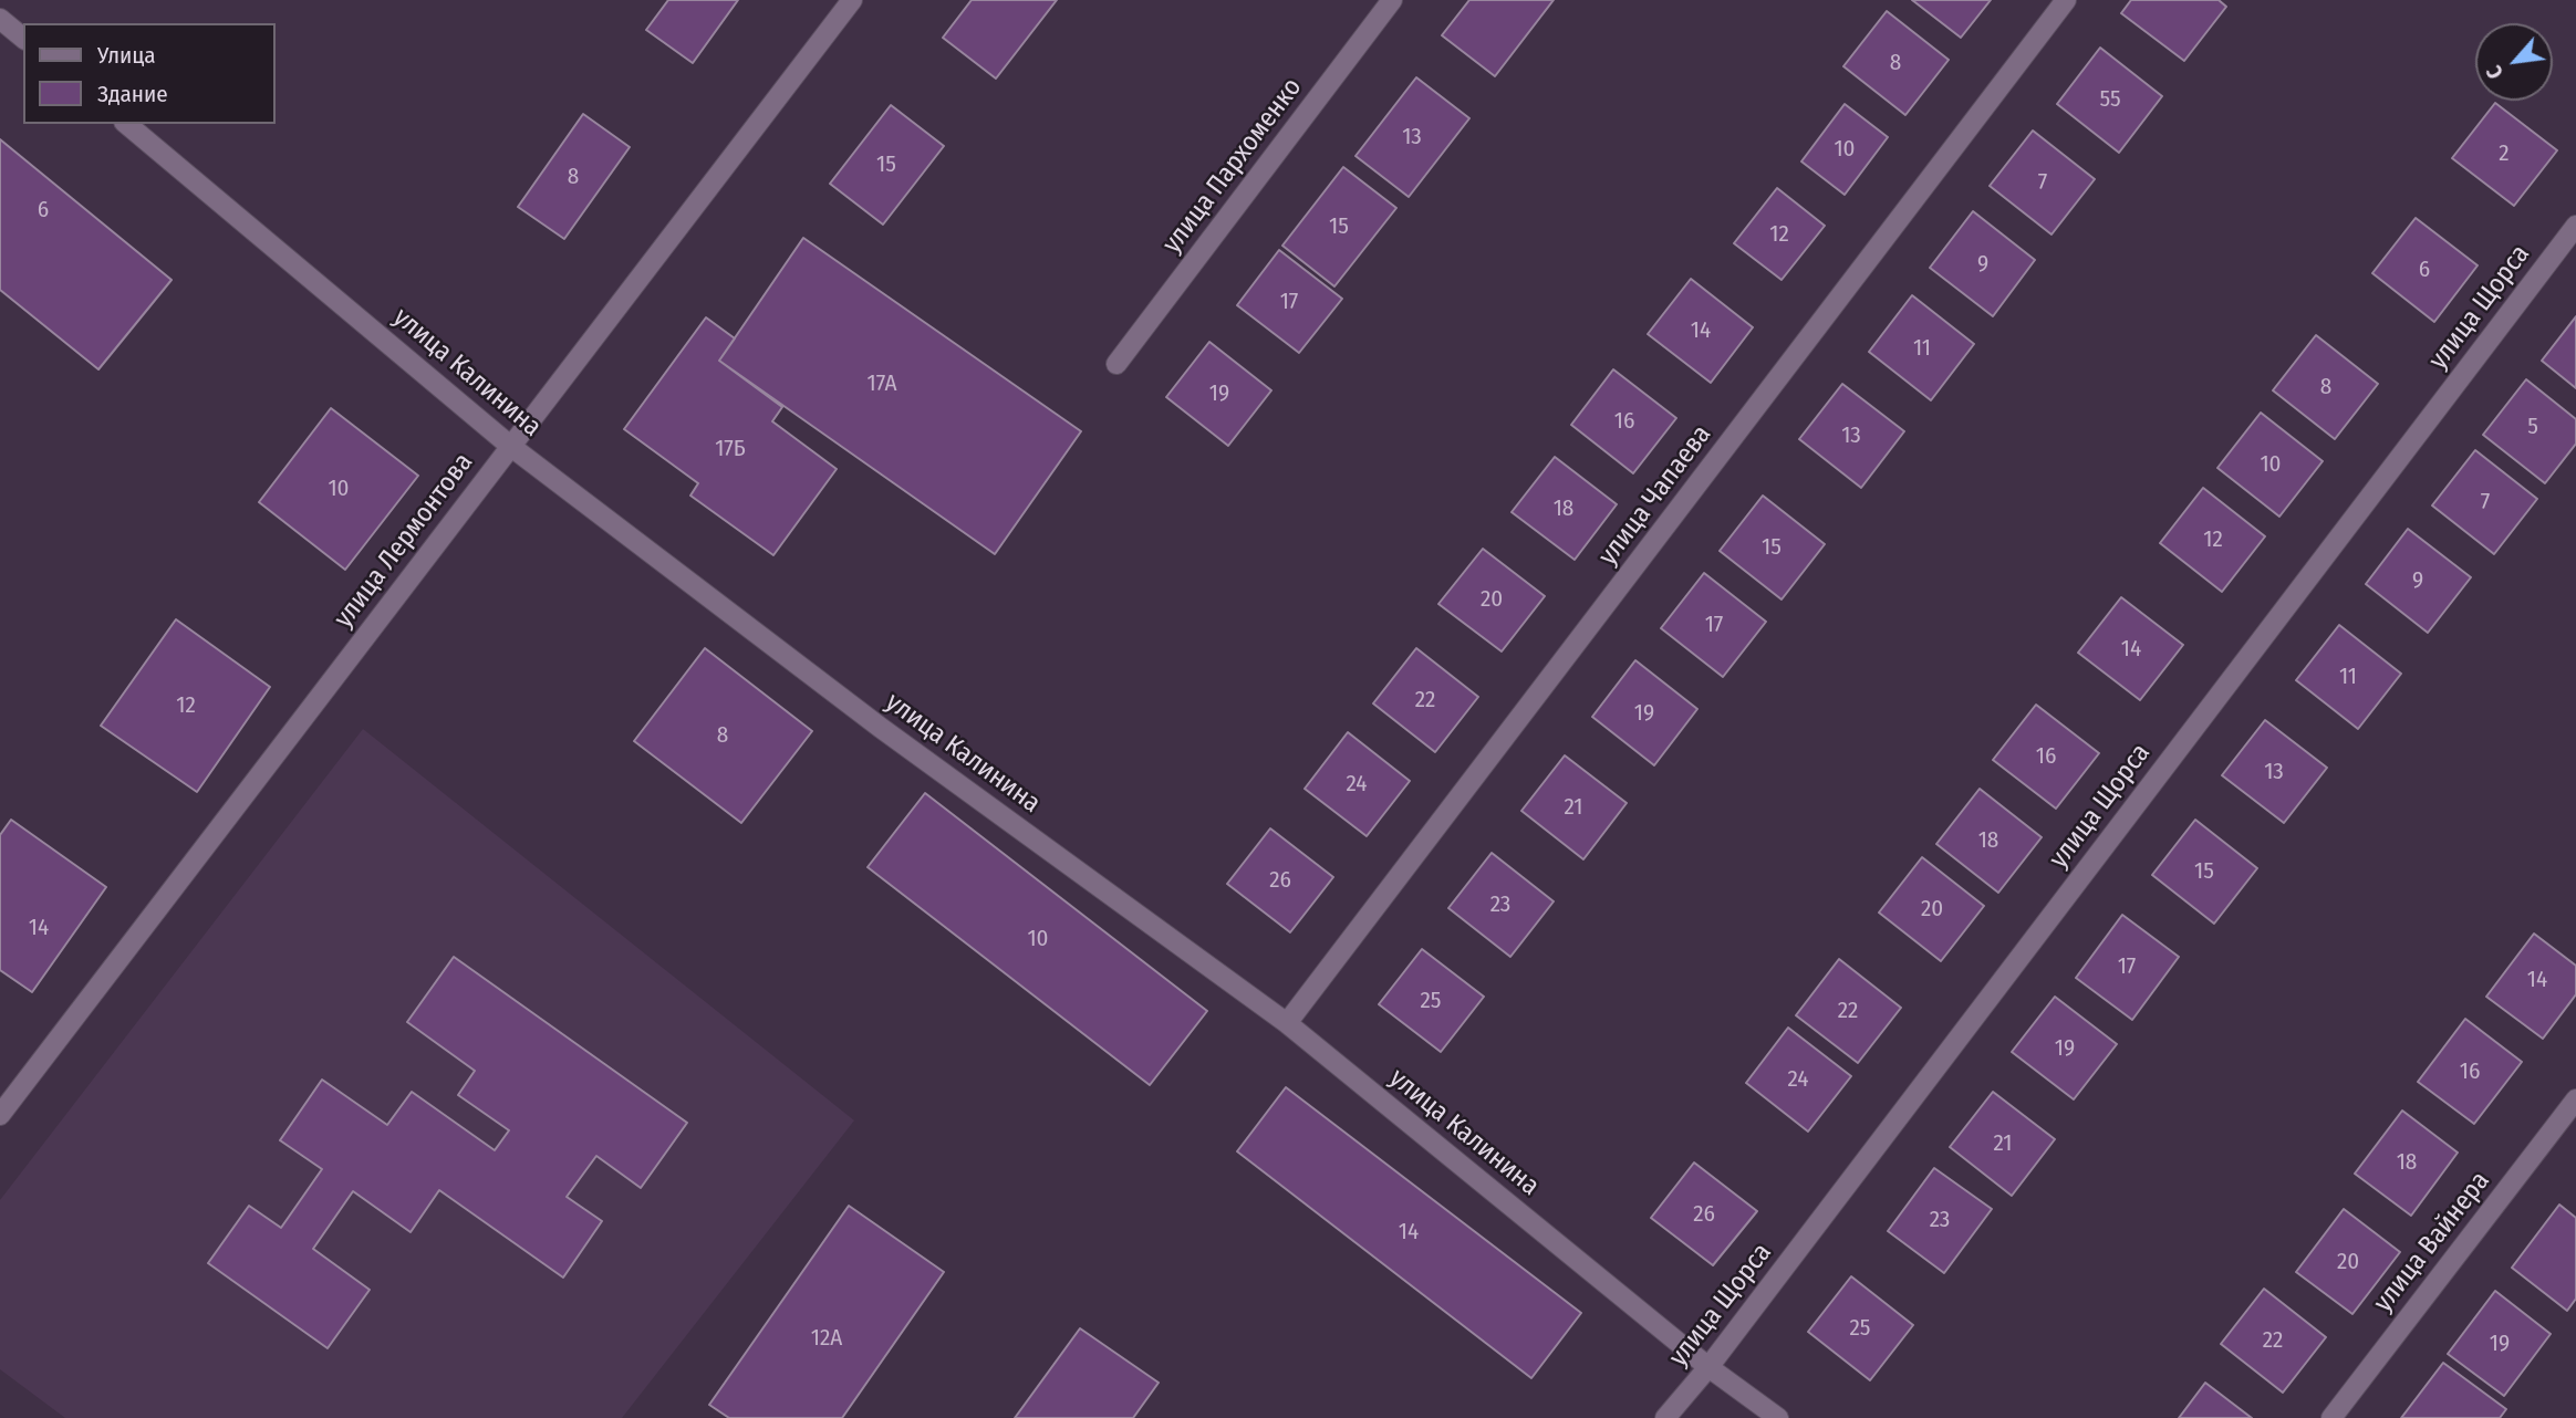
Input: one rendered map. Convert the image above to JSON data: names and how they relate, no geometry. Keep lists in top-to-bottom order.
{
  "streets": {
    "street": [
      "улица Пархоменко",
      "улица Щорса",
      "улица Калинина",
      "улица Чапаева",
      "улица Лермонтова",
      "улица Вайнера"
    ]
  },
  "crossings": [
    ["улица Щорса", "улица Калинина"],
    ["улица Калинина", "улица Чапаева"],
    ["улица Калинина", "улица Лермонтова"]
  ],
  "house_numbers": [
    "8",
    "55",
    "13",
    "10",
    "2",
    "15",
    "8",
    "7",
    "6",
    "15",
    "12",
    "9",
    "6",
    "17",
    "14",
    "11",
    "17А",
    "8",
    "19",
    "16",
    "5",
    "13",
    "17Б",
    "10",
    "10",
    "7",
    "18",
    "12",
    "15",
    "9",
    "20",
    "17",
    "14",
    "11",
    "22",
    "12",
    "19",
    "8",
    "16",
    "13",
    "24",
    "21",
    "18",
    "15",
    "26",
    "23",
    "20",
    "14",
    "10",
    "17",
    "14",
    "25",
    "22",
    "19",
    "16",
    "24",
    "21",
    "18",
    "26",
    "23",
    "14",
    "20",
    "25",
    "12А",
    "22",
    "19"
  ],
  "legend": ["Улица", "Здание"],
  "north": "bottom left"
}
